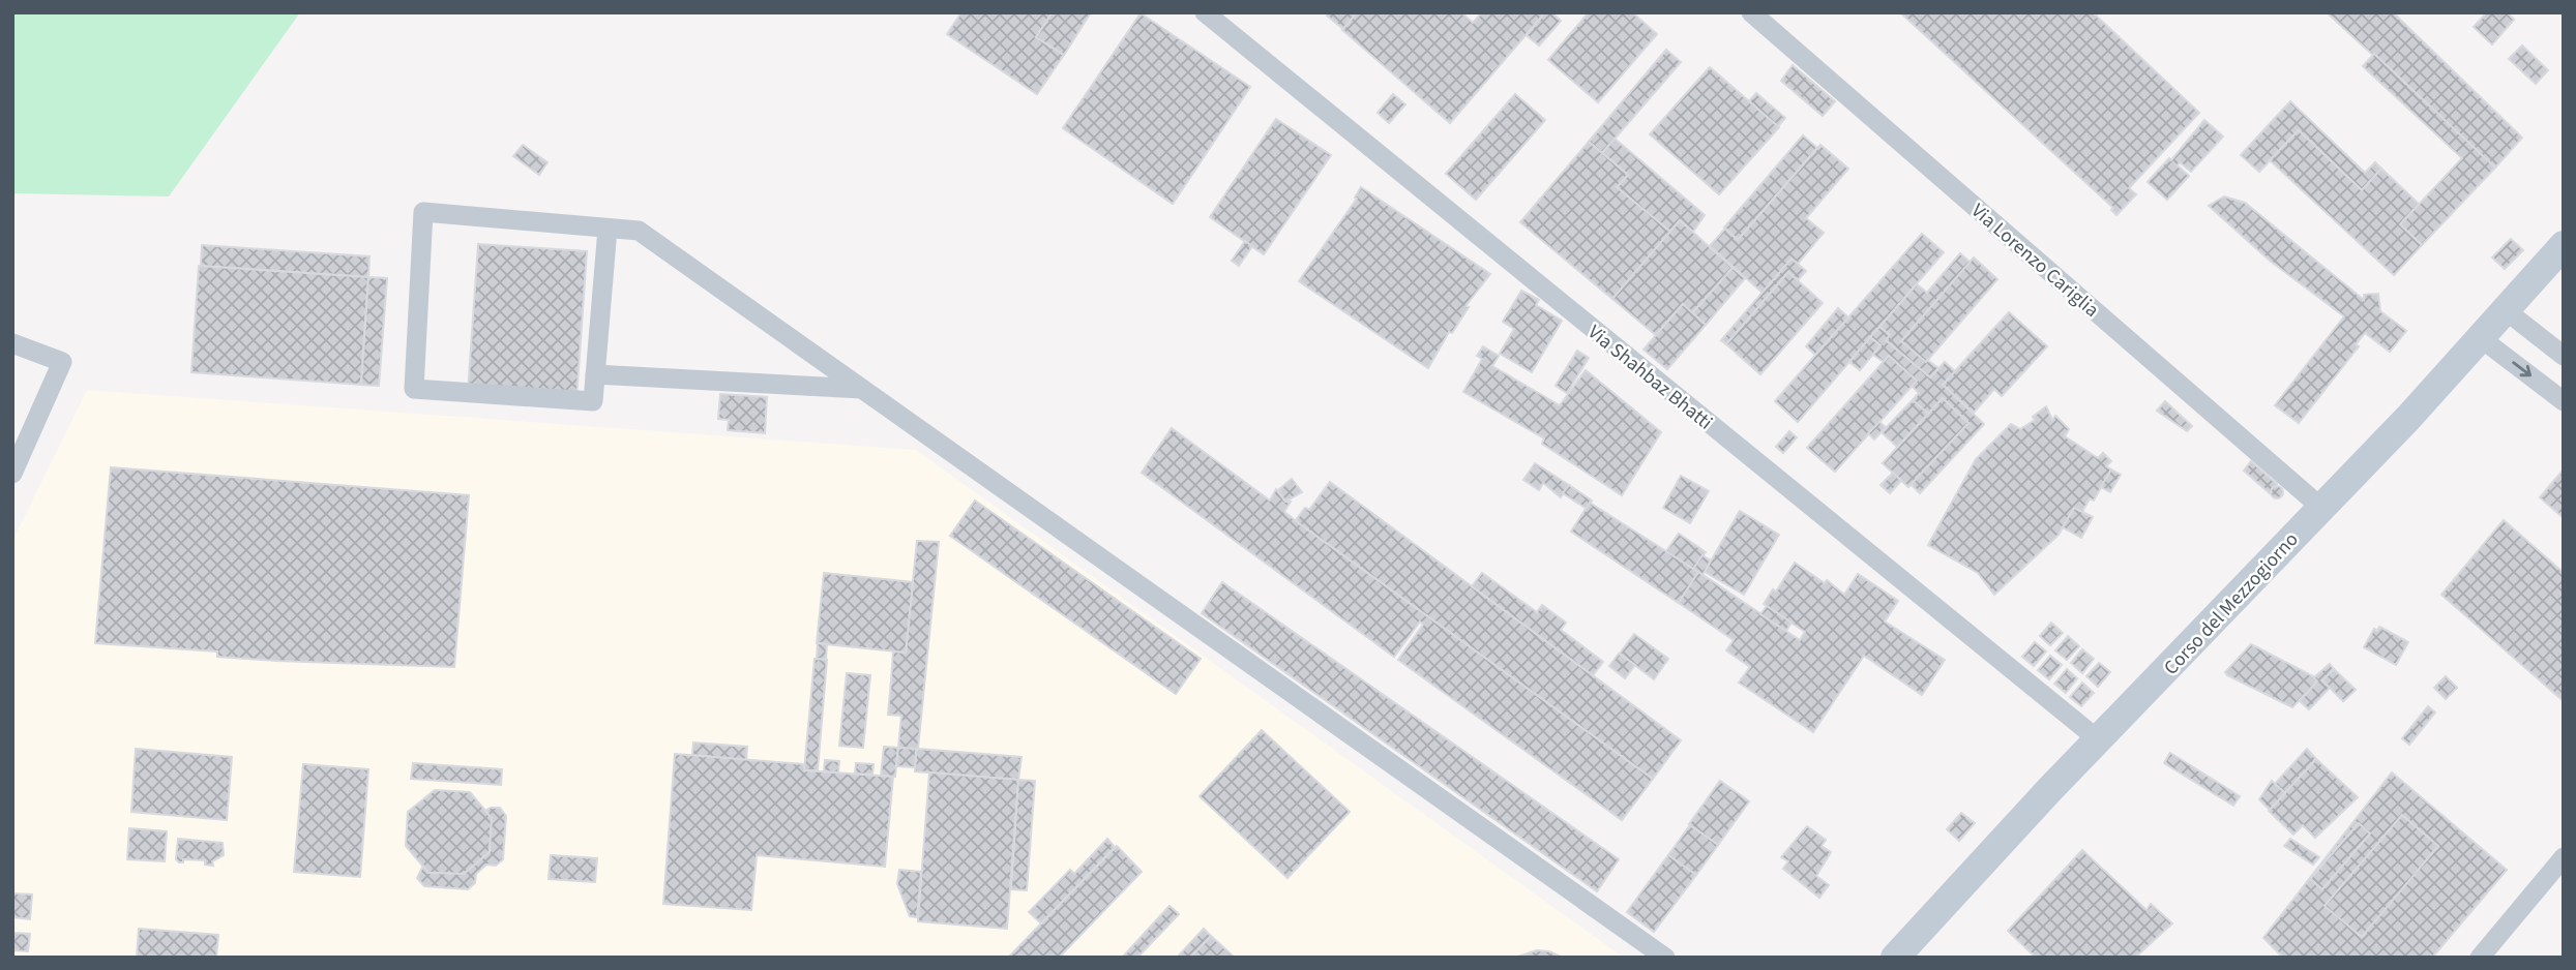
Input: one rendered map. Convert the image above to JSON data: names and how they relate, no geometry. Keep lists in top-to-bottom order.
{
  "streets": {
    "main road": ["Corso del Mezzogiorno"],
    "street": ["Via Lorenzo Cariglia", "Via Shahbaz Bhatti"]
  },
  "crossings": [
    ["Via Lorenzo Cariglia", "Corso del Mezzogiorno"],
    ["Via Shahbaz Bhatti", "Corso del Mezzogiorno"]
  ]
}
